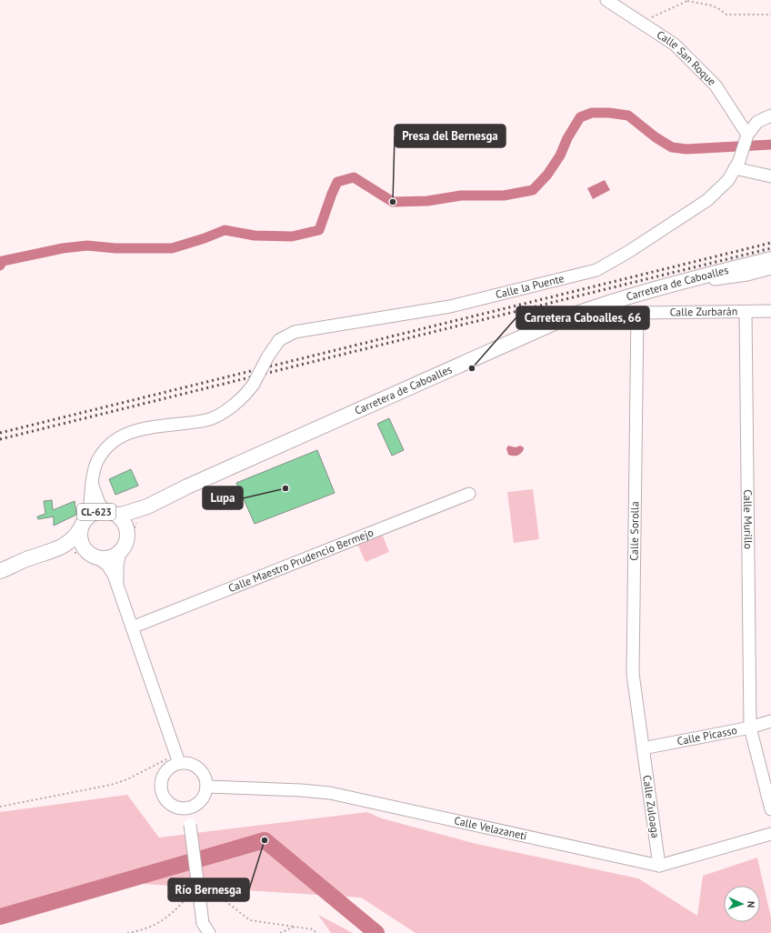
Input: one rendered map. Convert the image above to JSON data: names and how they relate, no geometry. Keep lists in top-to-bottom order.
{
  "streets": {
    "main road": ["Carretera de Caboalles", "CL-623"],
    "street": [
      "Calle San Roque",
      "Calle la Puente",
      "Calle Zurbarán",
      "Calle Murillo",
      "Calle Sorolla",
      "Calle Maestro Prudencio Bermejo",
      "Calle Picasso",
      "Calle Zuloaga",
      "Calle Velazaneti"
    ]
  },
  "crossings": [
    ["Calle San Roque", "Calle la Puente"],
    ["Carretera de Caboalles", "Calle la Puente"],
    ["Carretera de Caboalles", "CL-623"],
    ["Calle la Puente", "CL-623"],
    ["Calle Zurbarán", "Calle Murillo"],
    ["Calle Zurbarán", "Calle Sorolla"],
    ["Calle Murillo", "Calle Picasso"],
    ["Calle Sorolla", "Calle Picasso"],
    ["Calle Sorolla", "Calle Zuloaga"],
    ["Calle Picasso", "Calle Zuloaga"],
    ["Calle Zuloaga", "Calle Velazaneti"]
  ],
  "places": [
    "Presa del Bernesga",
    "Carretera Caboalles, 66",
    "Lupa",
    "Río Bernesga"
  ],
  "north": "right"
}
